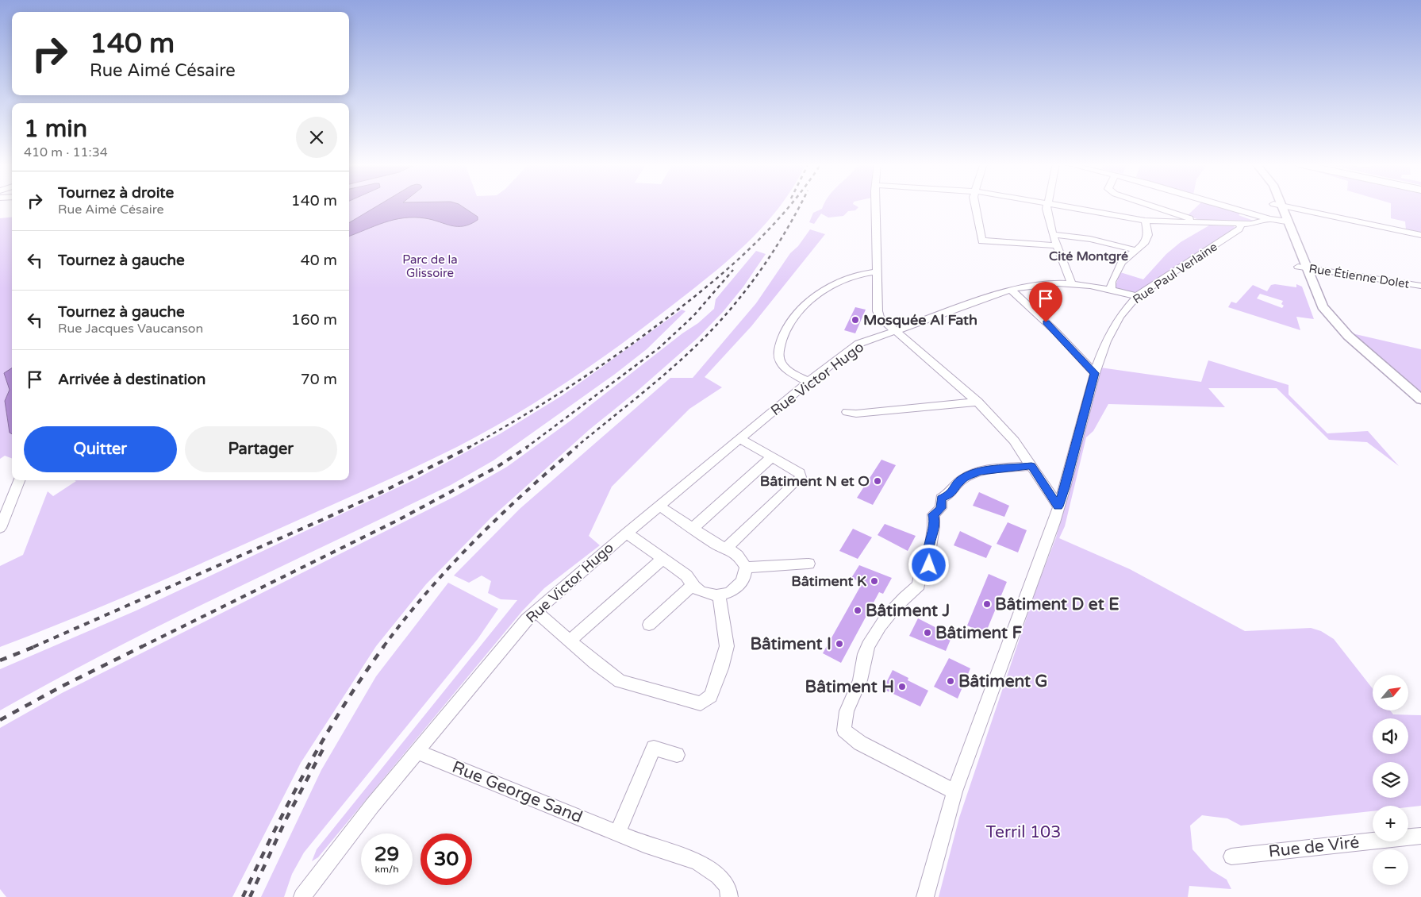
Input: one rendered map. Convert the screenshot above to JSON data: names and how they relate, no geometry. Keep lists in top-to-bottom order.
{
  "streets": {
    "street": [
      "Rue Paul Verlaine",
      "Rue Étienne Dolet",
      "Rue Victor Hugo",
      "Rue George Sand",
      "Rue de Viré"
    ]
  },
  "crossings": [
    ["Rue Paul Verlaine", "Rue Victor Hugo"],
    ["Rue Victor Hugo", "Rue George Sand"]
  ],
  "districts": ["Cité Montgré"],
  "parks": ["Parc de la Glissoire", "Terril 103"],
  "places": [
    "Mosquée Al Fath",
    "Bâtiment N et O",
    "Bâtiment K",
    "Bâtiment D et E",
    "Bâtiment J",
    "Bâtiment F",
    "Bâtiment I",
    "Bâtiment G",
    "Bâtiment H"
  ],
  "north": "top right",
  "page": {
    "turn": ["140 m", "Rue Aimé Césaire"],
    "heading": ["1 min", "410 m · 11:34"],
    "list": [
      {
        "name": "Tournez à droite",
        "note": "Rue Aimé Césaire",
        "value": "140 m"
      },
      {
        "name": "Tournez à gauche",
        "value": "40 m"
      },
      {
        "name": "Tournez à gauche",
        "note": "Rue Jacques Vaucanson",
        "value": "160 m"
      },
      {
        "name": "Arrivée à destination",
        "value": "70 m"
      }
    ],
    "buttons": ["Quitter", "Partager"],
    "map_buttons": ["+", "−"],
    "speed": "29 km/h",
    "limit": "30"
  }
}
